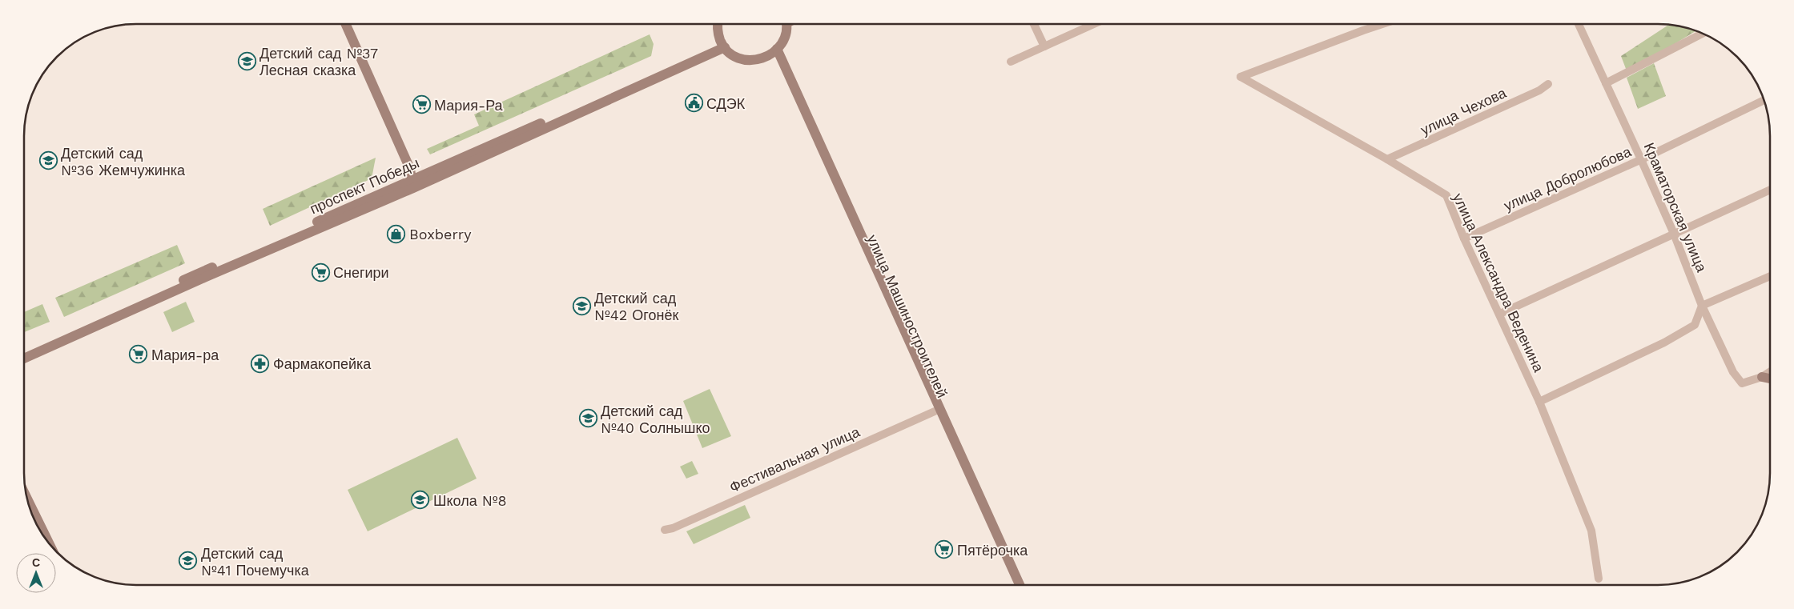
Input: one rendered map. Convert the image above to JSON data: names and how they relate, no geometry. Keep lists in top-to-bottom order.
{
  "streets": {
    "main road": ["проспект Победы", "улица Машиностроителей"],
    "street": [
      "улица Чехова",
      "улица Добролюбова",
      "Краматорская улица",
      "улица Александра Веденина",
      "Фестивальная улица"
    ]
  },
  "crossings": [
    ["улица Чехова", "улица Александра Веденина"],
    ["улица Добролюбова", "Краматорская улица"],
    ["улица Добролюбова", "улица Александра Веденина"],
    ["улица Машиностроителей", "Фестивальная улица"]
  ],
  "places": {
    "school or university": [
      "Детский сад №37 Лесная сказка",
      "Детский сад №36 Жемчужинка",
      "Детский сад №42 Огонёк",
      "Детский сад №40 Солнышко",
      "Школа №8",
      "Детский сад №41 Почемучка"
    ],
    "public building": ["СДЭК"],
    "supermarket": [
      "Мария-Ра",
      "Снегири",
      "Мария-ра",
      "Пятёрочка"
    ],
    "shop": ["Boxberry"],
    "pharmacy": ["Фармакопейка"]
  },
  "north": "top"
}
